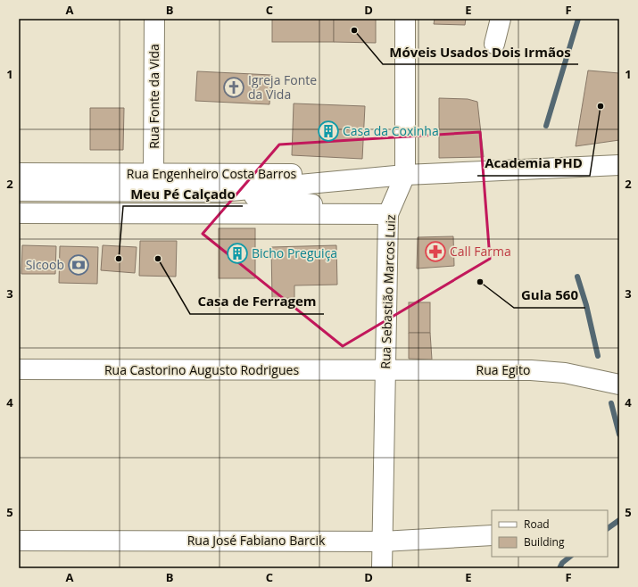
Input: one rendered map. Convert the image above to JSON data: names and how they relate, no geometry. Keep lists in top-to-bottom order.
{
  "streets": {
    "street": [
      "Rua Fonte da Vida",
      "Rua Engenheiro Costa Barros",
      "Rua Sebastião Marcos Luiz",
      "Rua Castorino Augusto Rodrigues",
      "Rua Egito",
      "Rua José Fabiano Barcik"
    ]
  },
  "crossings": [
    ["Rua Fonte da Vida", "Rua Engenheiro Costa Barros"],
    ["Rua Engenheiro Costa Barros", "Rua Sebastião Marcos Luiz"],
    ["Rua Sebastião Marcos Luiz", "Rua Castorino Augusto Rodrigues"],
    ["Rua Sebastião Marcos Luiz", "Rua Egito"],
    ["Rua Sebastião Marcos Luiz", "Rua José Fabiano Barcik"],
    ["Rua Castorino Augusto Rodrigues", "Rua Egito"]
  ],
  "places": {
    "other": [
      "Móveis Usados Dois Irmãos",
      "Academia PHD",
      "Meu Pé Calçado",
      "Casa de Ferragem",
      "Gula 560"
    ],
    "church": ["Igreja Fonte da Vida"],
    "building": ["Casa da Coxinha", "Bicho Preguiça"],
    "pharmacy": ["Call Farma"],
    "bank": ["Sicoob"]
  },
  "legend": ["Road", "Building"],
  "grid": {
    "columns": [
      "A",
      "B",
      "C",
      "D",
      "E",
      "F"
    ],
    "rows": [
      "1",
      "2",
      "3",
      "4",
      "5"
    ]
  }
}
